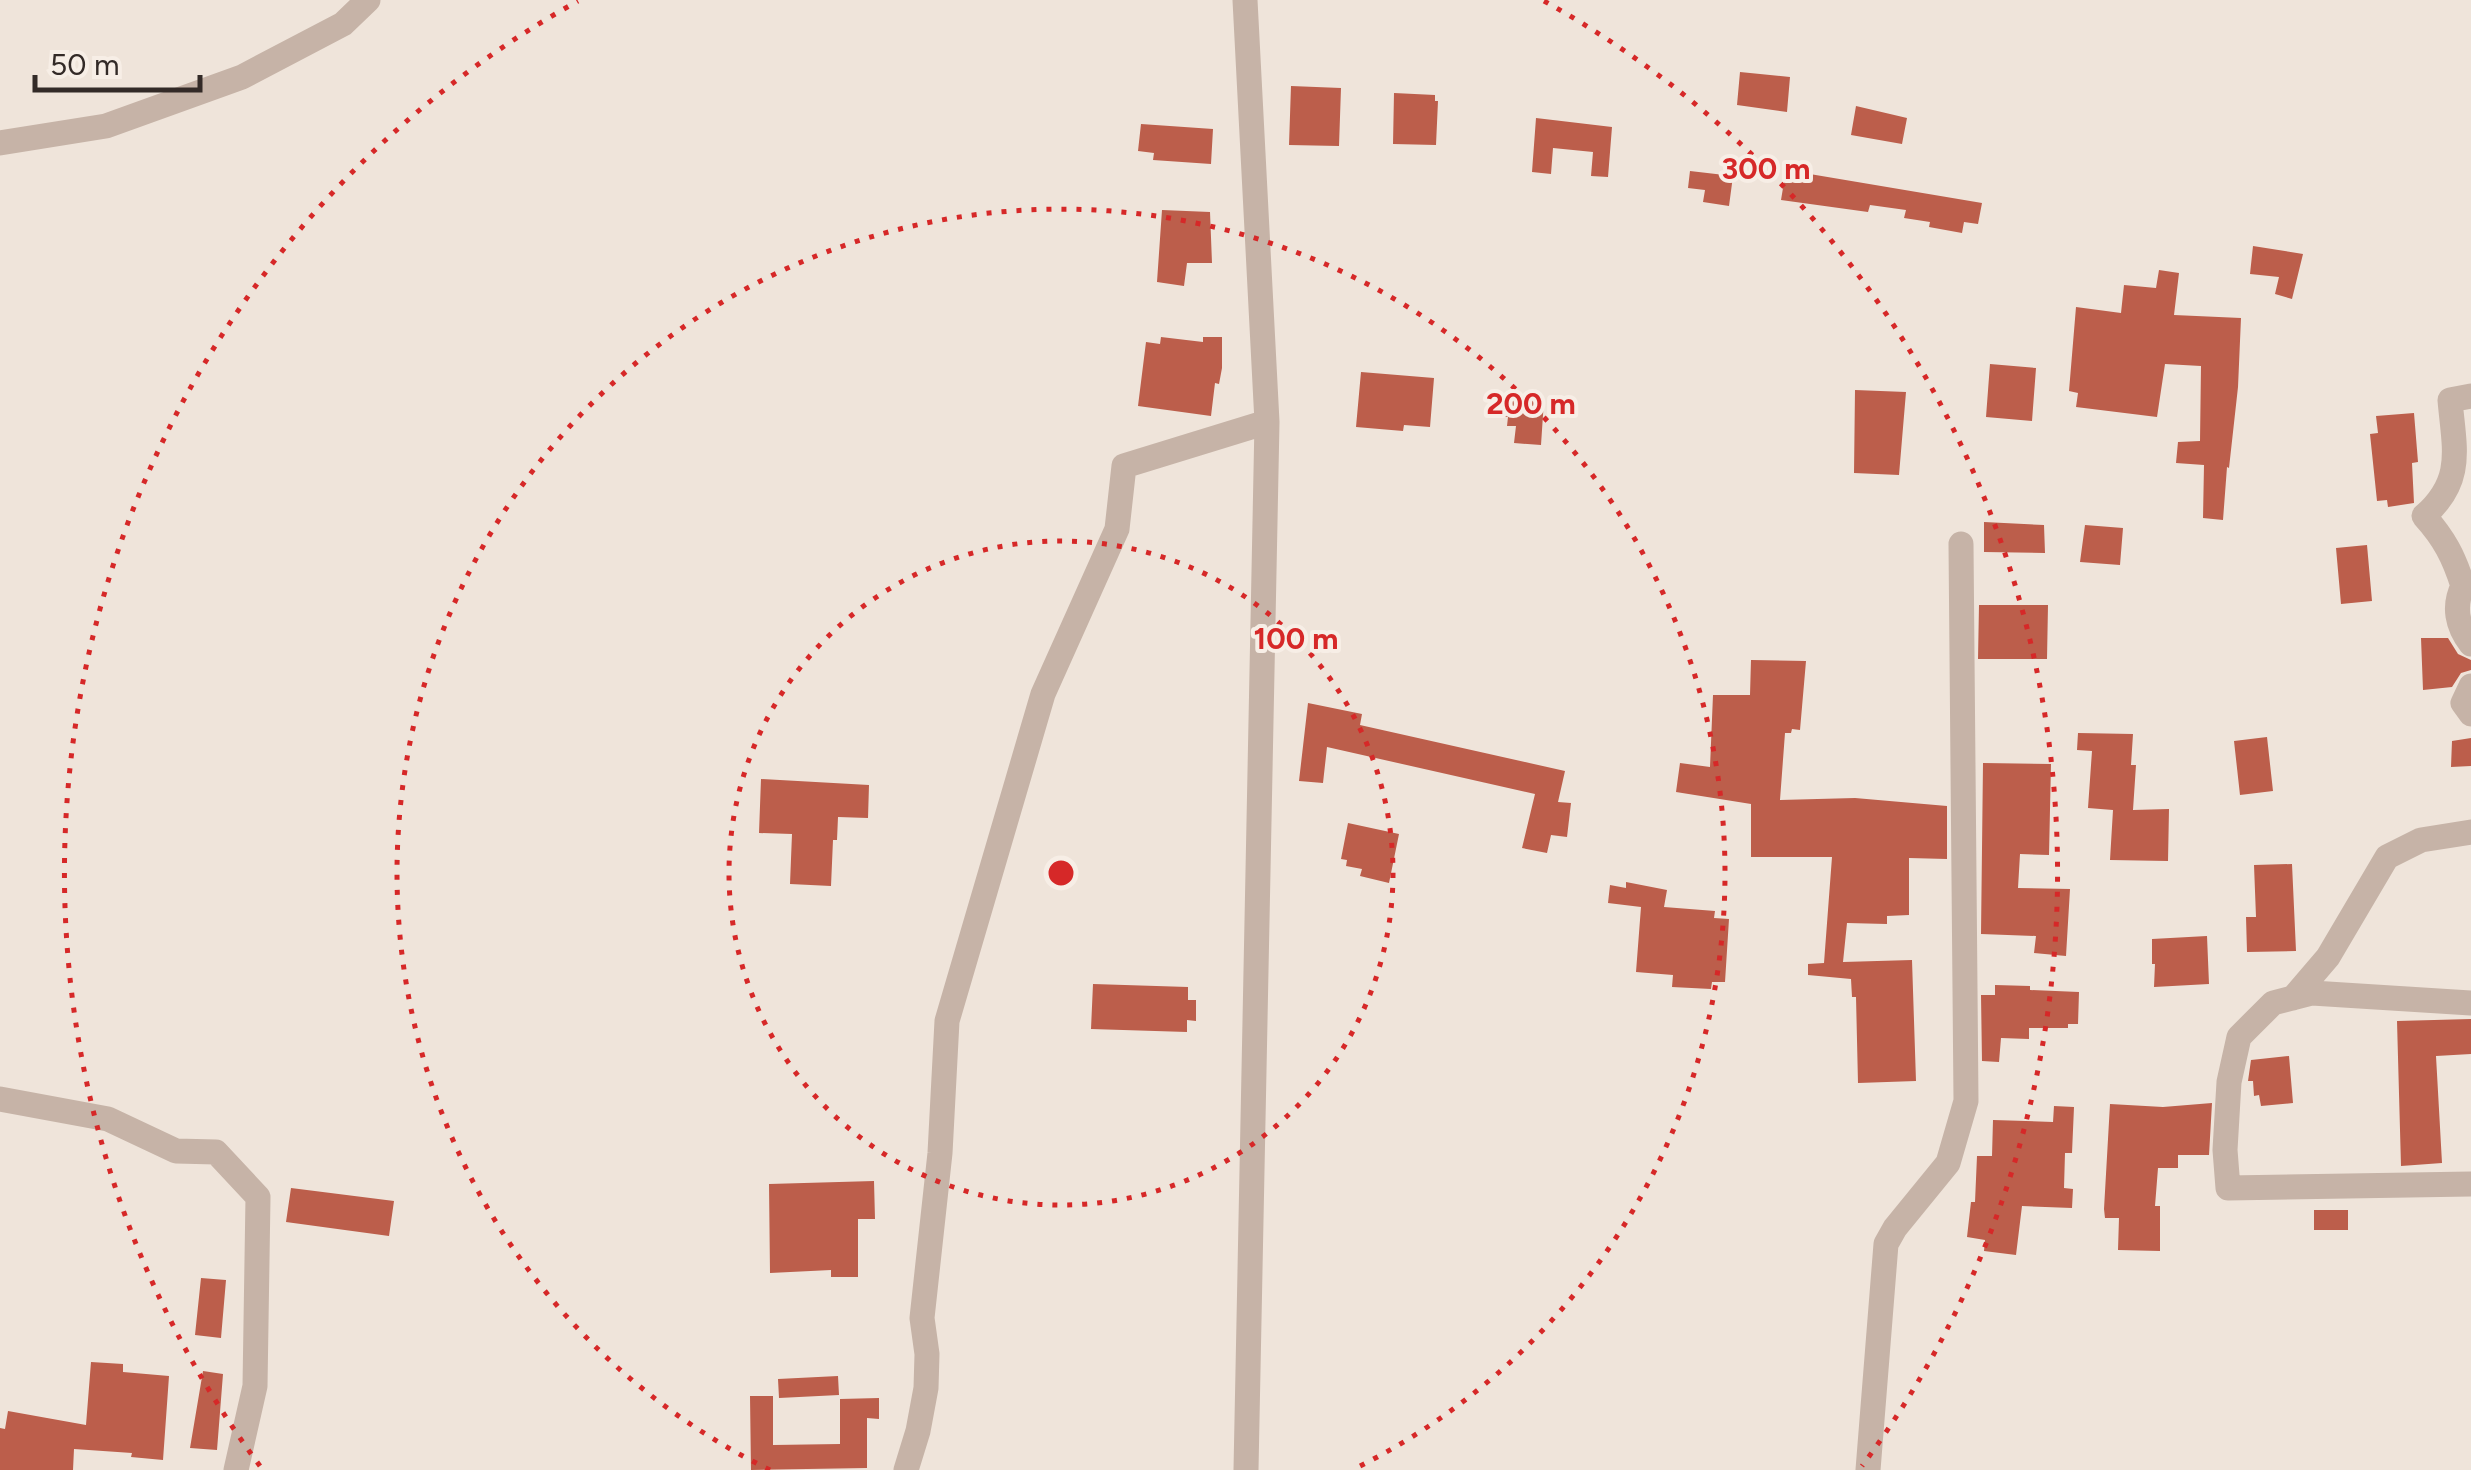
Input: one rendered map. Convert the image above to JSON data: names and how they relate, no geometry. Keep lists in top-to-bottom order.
{
  "scale_bar": "50 m",
  "rings": ["300 m", "200 m", "100 m"]
}
